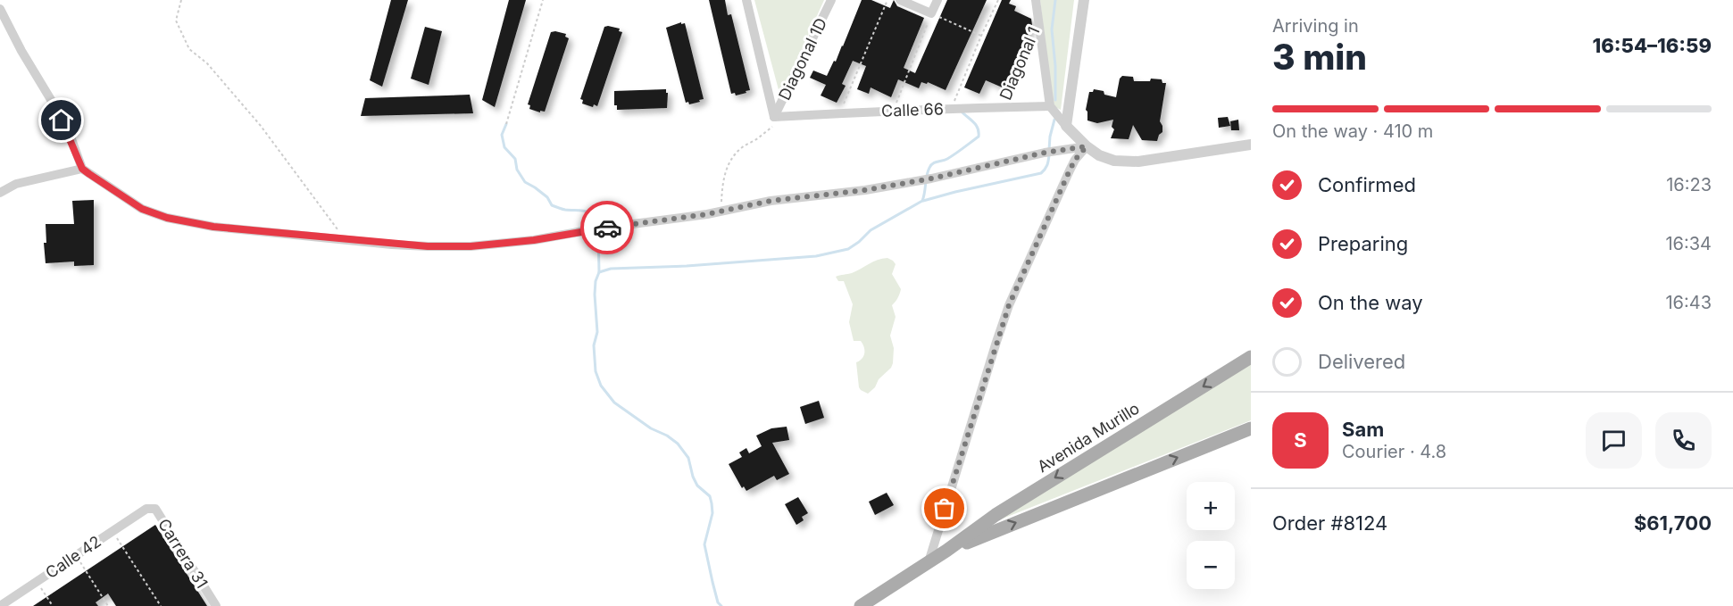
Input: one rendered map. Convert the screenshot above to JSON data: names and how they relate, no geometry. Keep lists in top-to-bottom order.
{
  "streets": {
    "main road": ["Avenida Murillo"],
    "street": [
      "Diagonal 1D",
      "Calle 66",
      "Carrera 31",
      "Calle 42"
    ],
    "path": ["Diagonal 1"]
  },
  "crossings": [
    ["Diagonal 1D", "Calle 66"],
    ["Diagonal 1", "Calle 66"],
    ["Carrera 31", "Calle 42"]
  ],
  "page": {
    "heading": ["3 min", "Arriving in", "16:54–16:59"],
    "panel": [
      "Sam",
      "Courier · 4.8",
      "Order #8124",
      "$61,700"
    ],
    "bar": "On the way · 410 m",
    "list": [
      ["Confirmed", "16:23"],
      ["Preparing", "16:34"],
      ["On the way", "16:43"],
      "Delivered"
    ],
    "round": "S",
    "map_buttons": ["+", "−"]
  }
}
